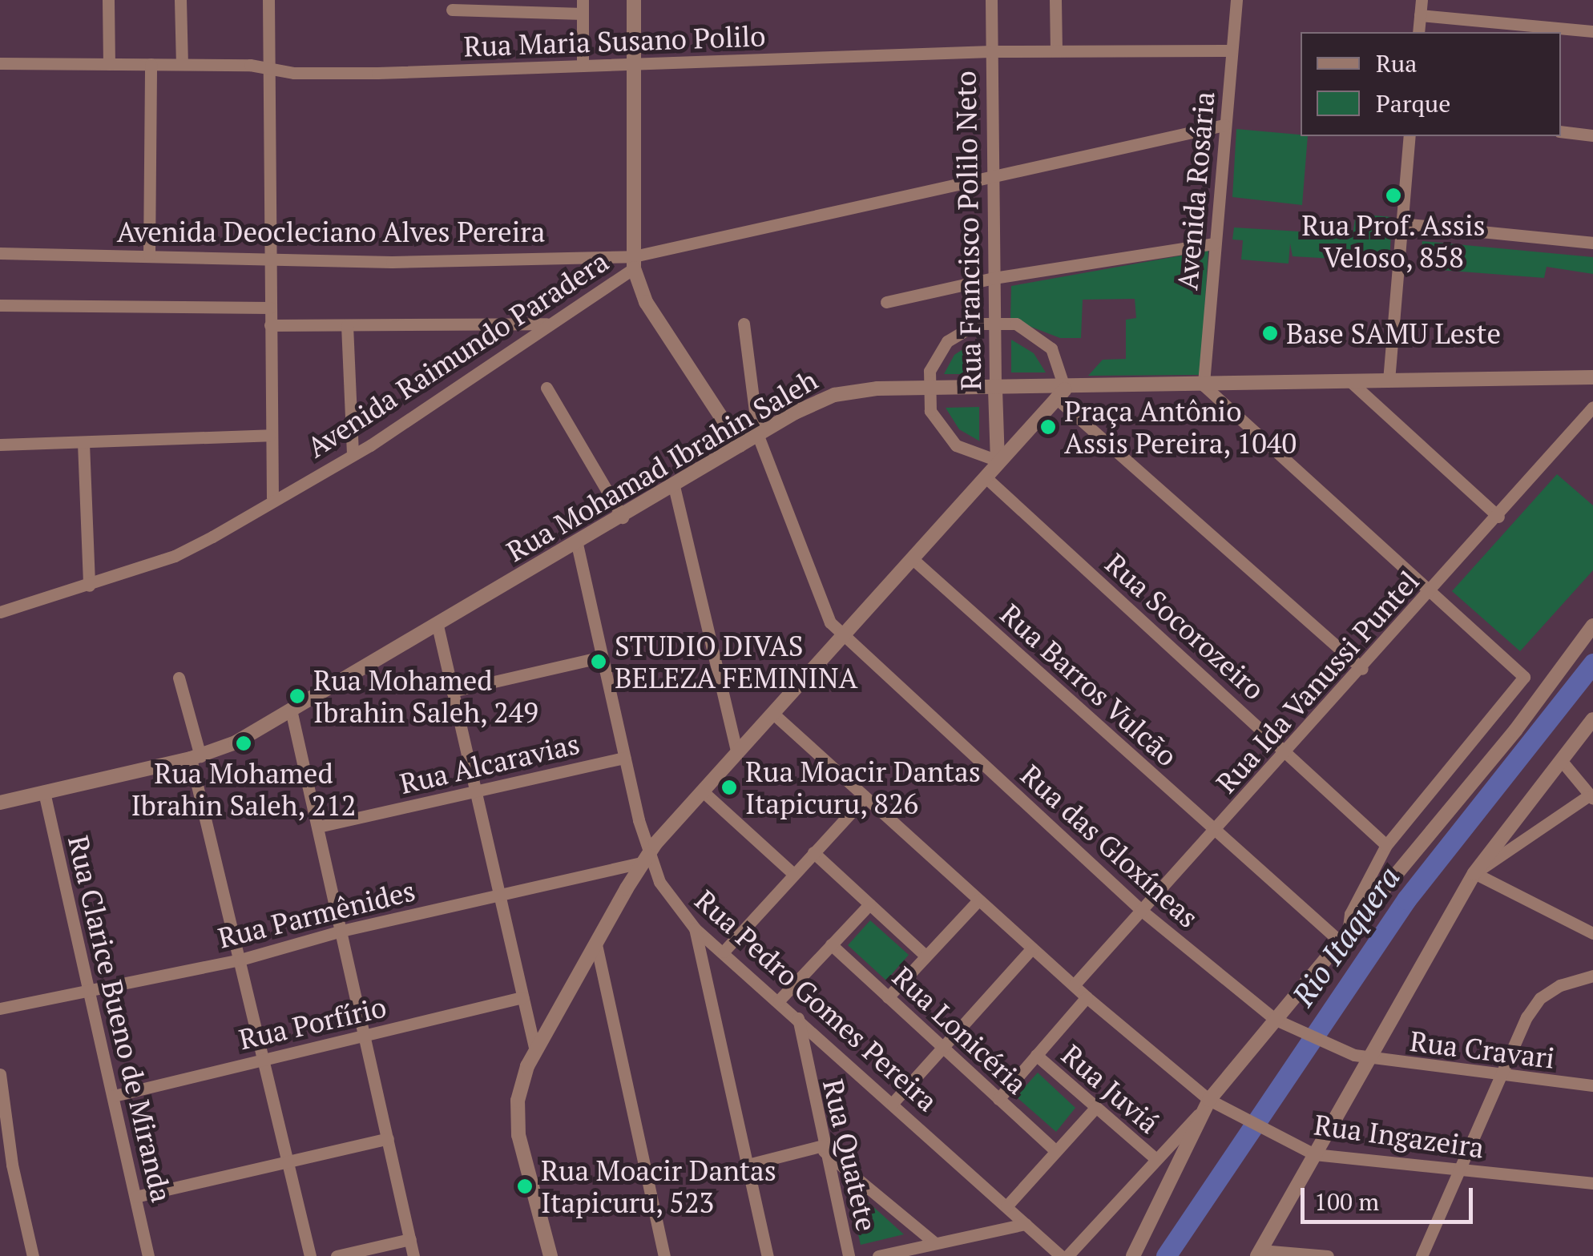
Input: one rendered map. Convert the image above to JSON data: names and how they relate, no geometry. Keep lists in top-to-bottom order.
{
  "streets": {
    "street": [
      "Rua Maria Susano Polilo",
      "Avenida Rosária",
      "Rua Francisco Polilo Neto",
      "Avenida Deocleciano Alves Pereira",
      "Avenida Raimundo Paradera",
      "Rua Mohamad Ibrahin Saleh",
      "Rua Socorozeiro",
      "Rua Ida Vanussi Puntel",
      "Rua Barros Vulcão",
      "Rua Alcaravias",
      "Rua das Gloxíneas",
      "Rua Parmênides",
      "Rua Pedro Gomes Pereira",
      "Rua Clarice Bueno de Miranda",
      "Rua Porfírio",
      "Rua Lonicéria",
      "Rua Cravari",
      "Rua Juviá",
      "Rua Ingazeira",
      "Rua Quatete"
    ]
  },
  "crossings": [
    ["Rua Maria Susano Polilo", "Avenida Rosária"],
    ["Rua Maria Susano Polilo", "Rua Francisco Polilo Neto"],
    ["Avenida Rosária", "Avenida Deocleciano Alves Pereira"],
    ["Avenida Rosária", "Rua Mohamad Ibrahin Saleh"],
    ["Rua Francisco Polilo Neto", "Avenida Deocleciano Alves Pereira"],
    ["Rua Francisco Polilo Neto", "Rua Mohamad Ibrahin Saleh"],
    ["Avenida Deocleciano Alves Pereira", "Avenida Raimundo Paradera"],
    ["Rua Mohamad Ibrahin Saleh", "Rua das Gloxíneas"],
    ["Rua Mohamad Ibrahin Saleh", "Rua Pedro Gomes Pereira"],
    ["Rua Mohamad Ibrahin Saleh", "Rua Clarice Bueno de Miranda"],
    ["Rua Socorozeiro", "Rua Ida Vanussi Puntel"],
    ["Rua Ida Vanussi Puntel", "Rua Barros Vulcão"],
    ["Rua Ida Vanussi Puntel", "Rua das Gloxíneas"],
    ["Rua Ida Vanussi Puntel", "Rua Ingazeira"],
    ["Rua Alcaravias", "Rua Pedro Gomes Pereira"],
    ["Rua das Gloxíneas", "Rua Cravari"],
    ["Rua Parmênides", "Rua Pedro Gomes Pereira"],
    ["Rua Parmênides", "Rua Clarice Bueno de Miranda"],
    ["Rua Pedro Gomes Pereira", "Rua Quatete"],
    ["Rua Clarice Bueno de Miranda", "Rua Porfírio"]
  ],
  "water": ["Rio Itaquera"],
  "places": [
    "Rua Prof. Assis Veloso, 858",
    "Base SAMU Leste",
    "Praça Antônio Assis Pereira, 1040",
    "STUDIO DIVAS BELEZA FEMININA",
    "Rua Mohamed Ibrahin Saleh, 249",
    "Rua Mohamed Ibrahin Saleh, 212",
    "Rua Moacir Dantas Itapicuru, 826",
    "Rua Moacir Dantas Itapicuru, 523"
  ],
  "legend": ["Rua", "Parque"],
  "scale_bar": "100 m"
}
